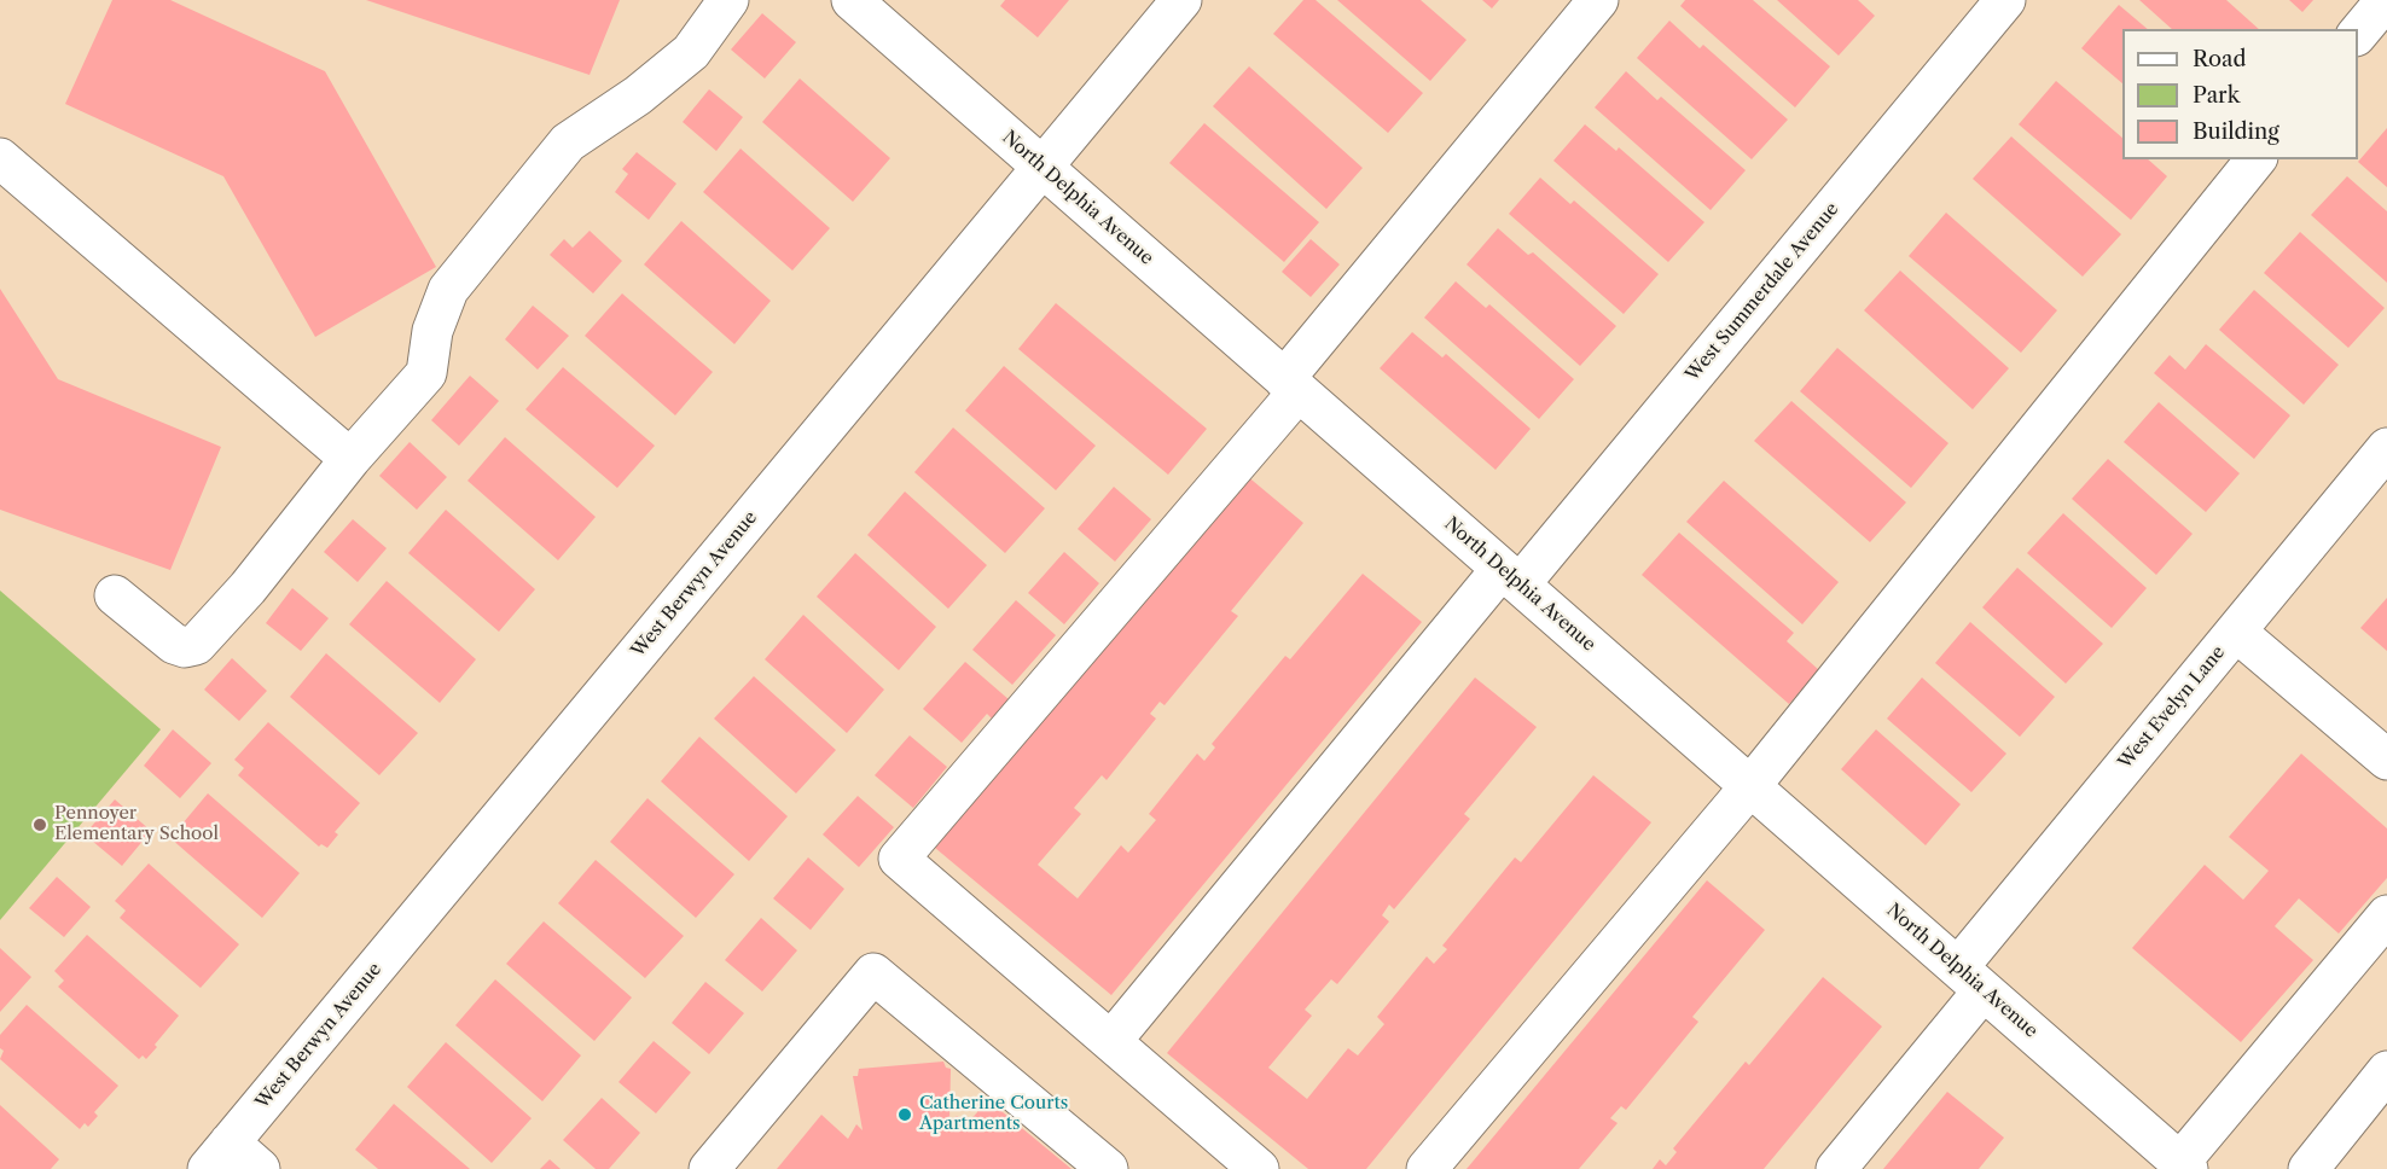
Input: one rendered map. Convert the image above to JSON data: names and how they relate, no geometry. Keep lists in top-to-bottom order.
{
  "streets": {
    "street": [
      "North Delphia Avenue",
      "West Summerdale Avenue",
      "West Berwyn Avenue",
      "West Evelyn Lane"
    ]
  },
  "crossings": [
    ["North Delphia Avenue", "West Summerdale Avenue"],
    ["North Delphia Avenue", "West Berwyn Avenue"],
    ["North Delphia Avenue", "West Evelyn Lane"]
  ],
  "places": ["Pennoyer Elementary School", "Catherine Courts Apartments"],
  "legend": ["Road", "Park", "Building"]
}
